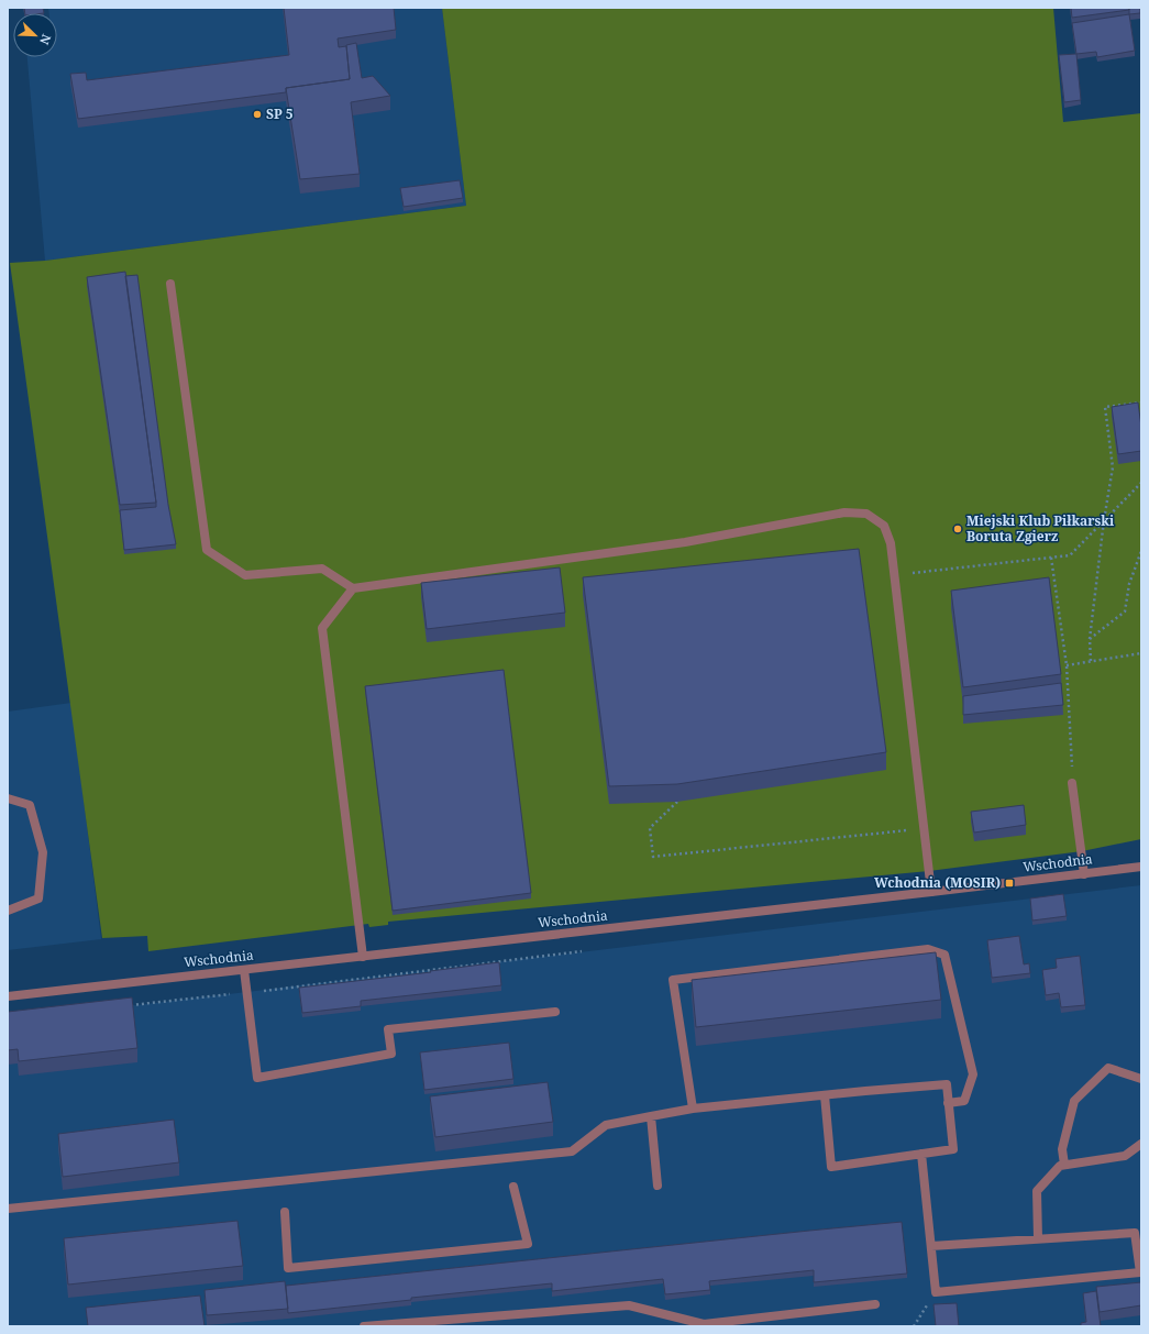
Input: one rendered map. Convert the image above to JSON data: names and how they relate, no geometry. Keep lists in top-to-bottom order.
{
  "streets": {
    "street": ["Wschodnia"]
  },
  "places": {
    "other": ["SP 5", "Miejski Klub Piłkarski Boruta Zgierz"],
    "transit": ["Wchodnia (MOSIR)"]
  },
  "north": "bottom right"
}
